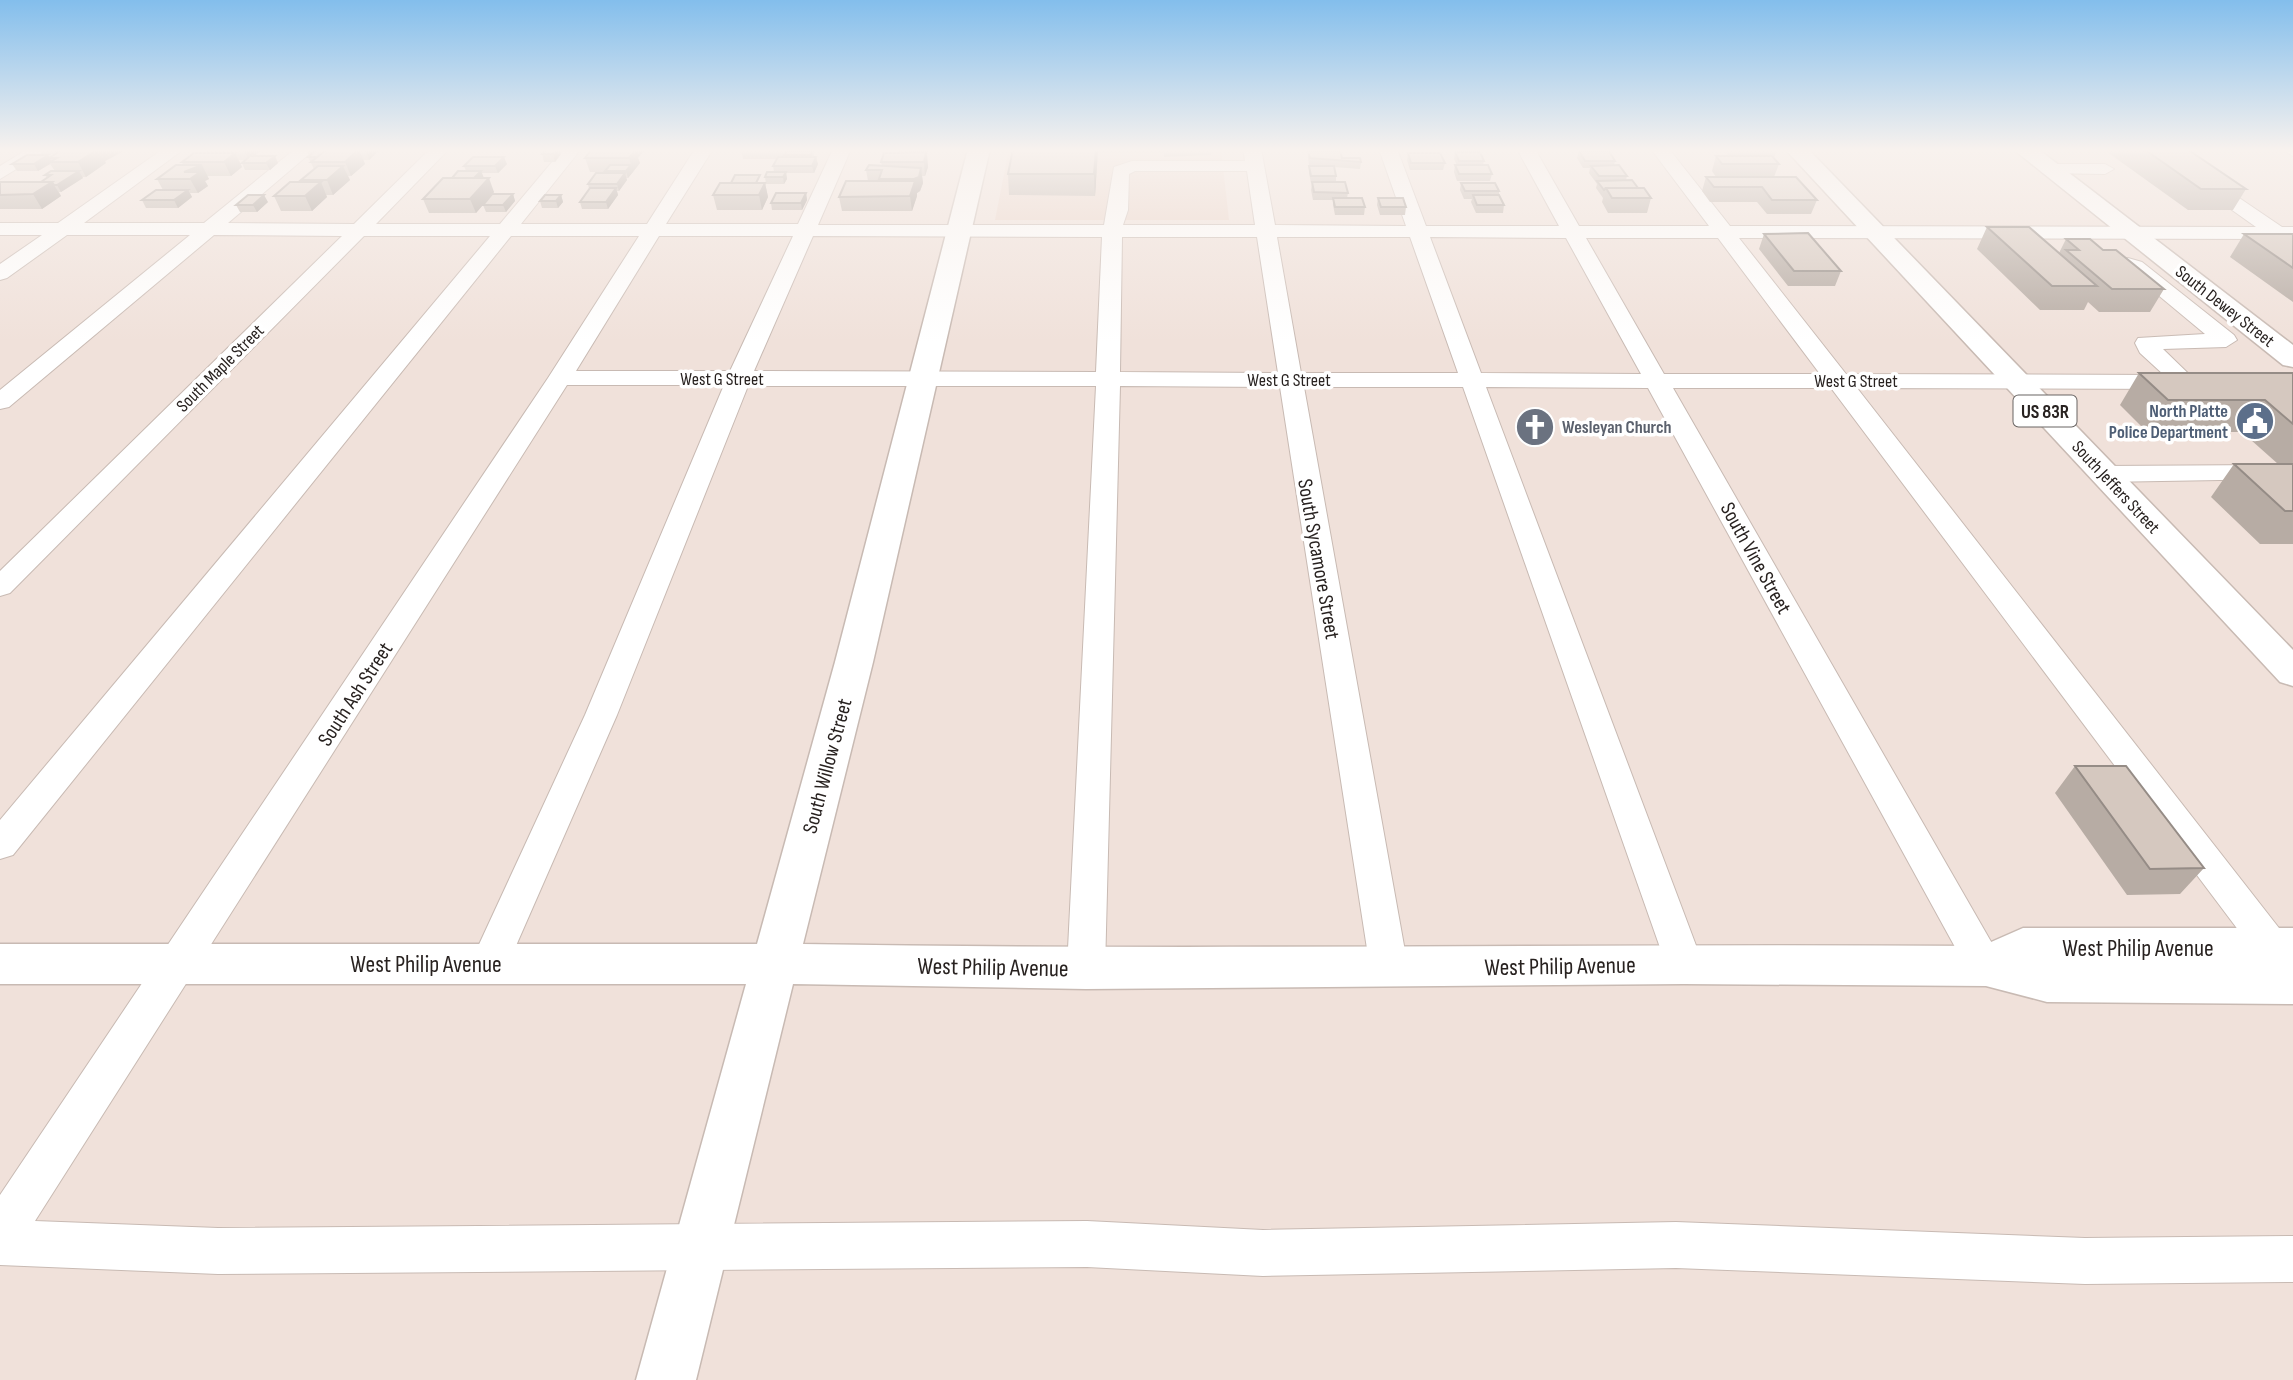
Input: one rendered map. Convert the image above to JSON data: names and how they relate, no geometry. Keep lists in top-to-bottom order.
{
  "streets": {
    "main road": [
      "South Dewey Street",
      "US 83R",
      "South Jeffers Street",
      "South Willow Street",
      "West Philip Avenue"
    ],
    "street": [
      "South Maple Street",
      "West G Street",
      "South Vine Street",
      "South Sycamore Street",
      "South Ash Street"
    ]
  },
  "crossings": [
    ["West G Street", "South Jeffers Street"],
    ["West G Street", "South Vine Street"],
    ["West G Street", "South Sycamore Street"],
    ["West G Street", "South Ash Street"],
    ["West G Street", "South Willow Street"],
    ["South Vine Street", "West Philip Avenue"],
    ["South Sycamore Street", "West Philip Avenue"],
    ["South Ash Street", "West Philip Avenue"],
    ["South Willow Street", "West Philip Avenue"]
  ],
  "places": {
    "public building": ["North Platte Police Department"],
    "church": ["Wesleyan Church"]
  }
}
